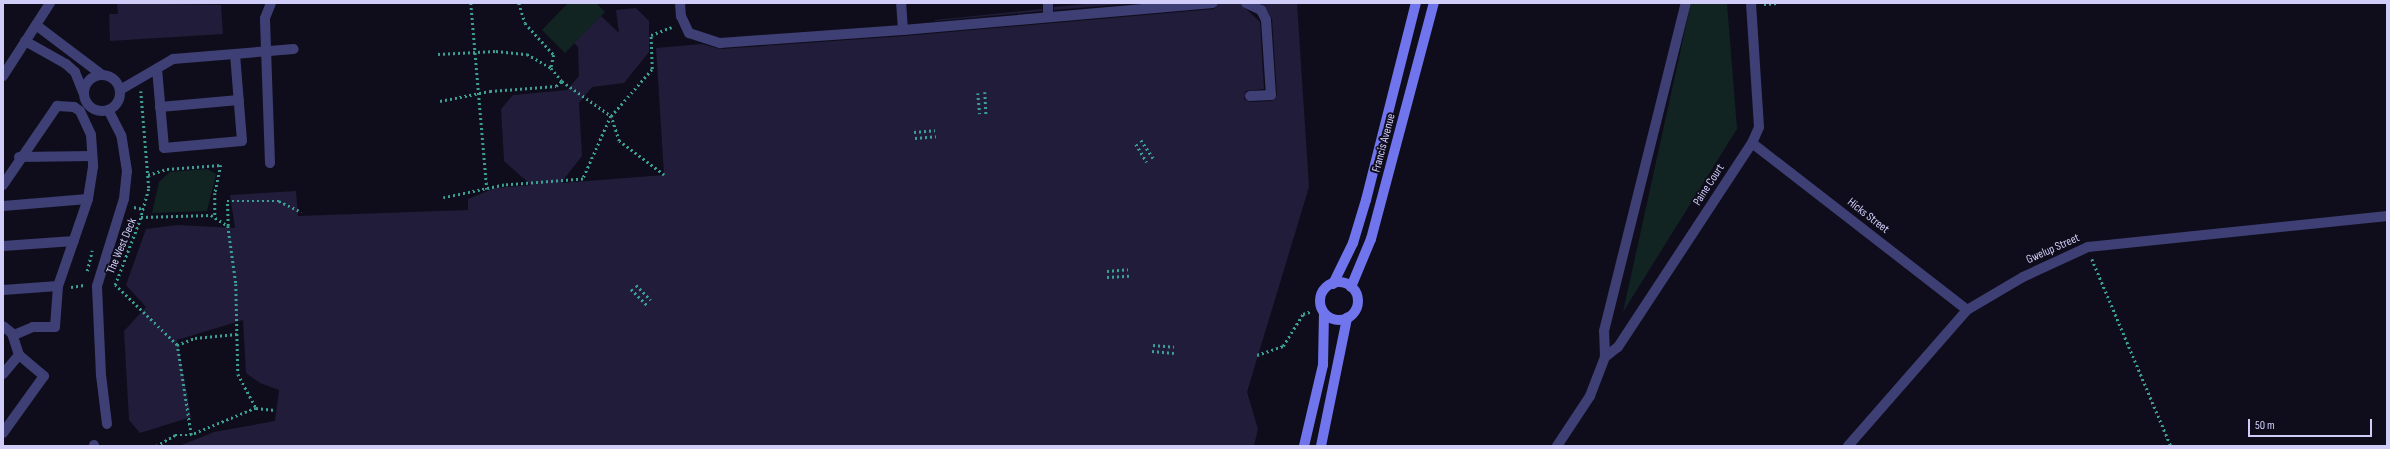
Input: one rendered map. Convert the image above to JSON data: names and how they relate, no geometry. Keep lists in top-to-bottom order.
{
  "streets": {
    "street": [
      "Francis Avenue",
      "Paine Court",
      "Hicks Street",
      "Gwelup Street"
    ],
    "path": ["The West Deck"]
  },
  "crossings": [
    ["Paine Court", "Hicks Street"],
    ["Hicks Street", "Gwelup Street"]
  ],
  "scale_bar": "50 m"
}
